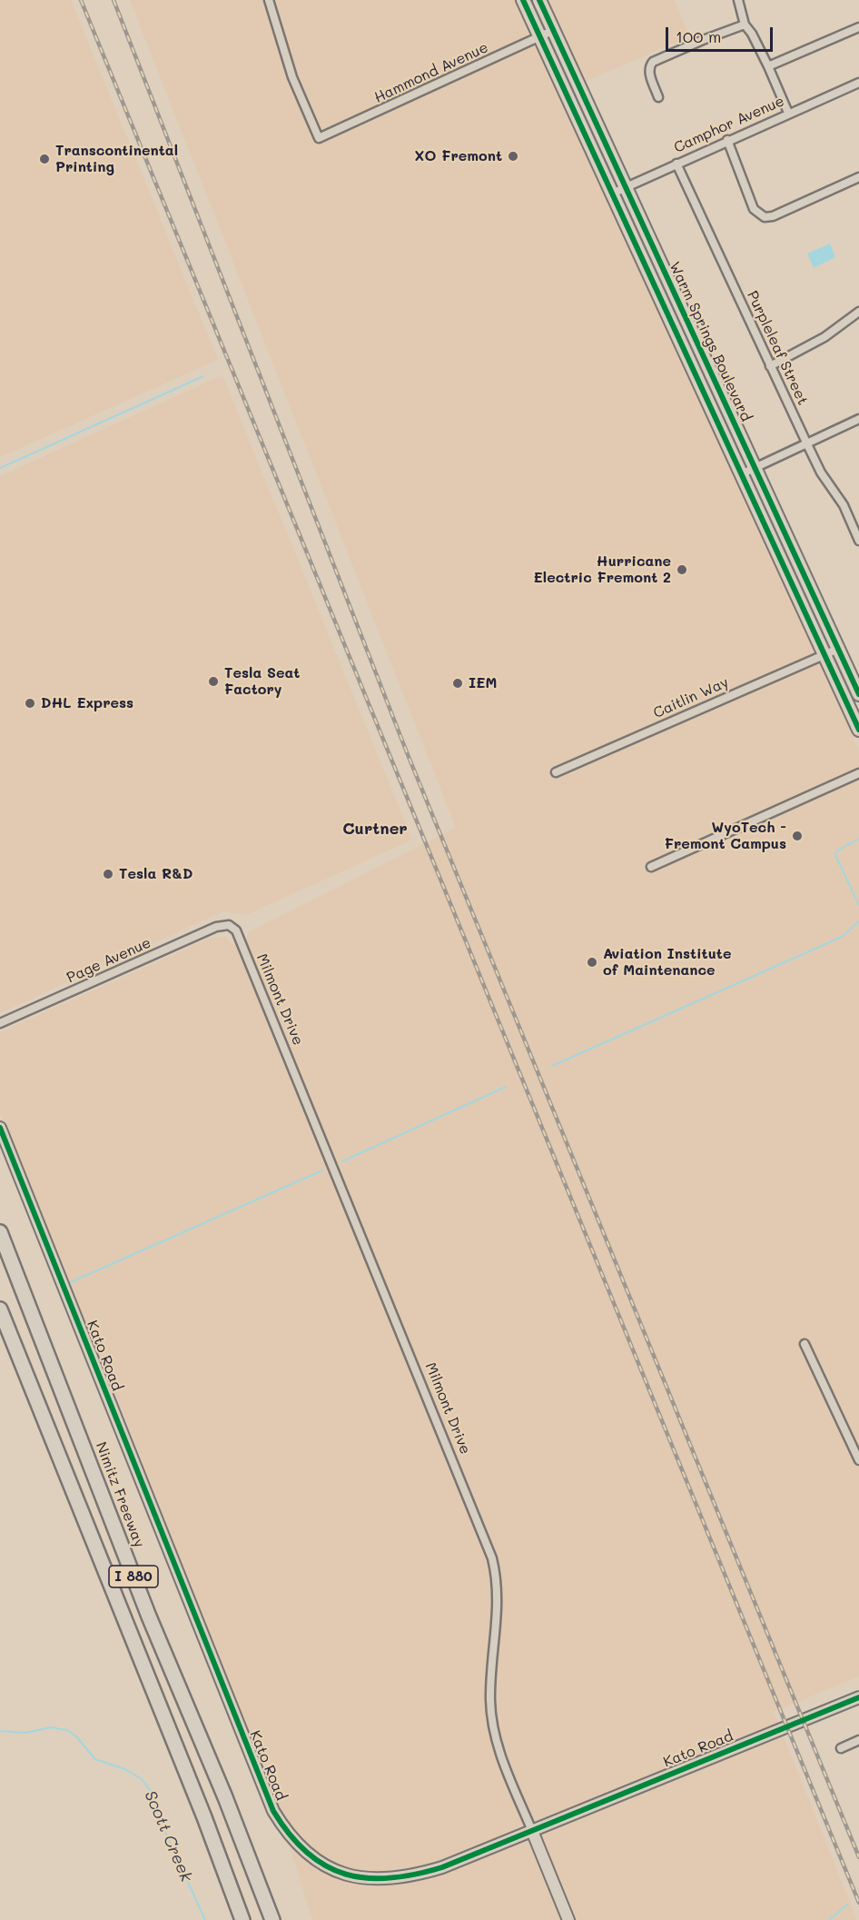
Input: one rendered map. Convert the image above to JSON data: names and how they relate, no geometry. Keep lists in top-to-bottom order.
{
  "streets": {
    "highway": ["Nimitz Freeway", "I 880"],
    "main road": ["Warm Springs Boulevard"],
    "street": [
      "Hammond Avenue",
      "Camphor Avenue",
      "Purpleleaf Street",
      "Caitlin Way",
      "Page Avenue",
      "Milmont Drive",
      "Kato Road"
    ]
  },
  "crossings": [
    ["Hammond Avenue", "Warm Springs Boulevard"],
    ["Camphor Avenue", "Warm Springs Boulevard"],
    ["Camphor Avenue", "Purpleleaf Street"],
    ["Warm Springs Boulevard", "Caitlin Way"],
    ["Page Avenue", "Milmont Drive"],
    ["Milmont Drive", "Kato Road"]
  ],
  "districts": ["Curtner"],
  "water": ["Scott Creek"],
  "places": [
    "XO Fremont",
    "Transcontinental Printing",
    "Hurricane Electric Fremont 2",
    "Tesla Seat Factory",
    "IEM",
    "DHL Express",
    "WyoTech - Fremont Campus",
    "Tesla R&D",
    "Aviation Institute of Maintenance"
  ],
  "scale_bar": "100 m"
}
